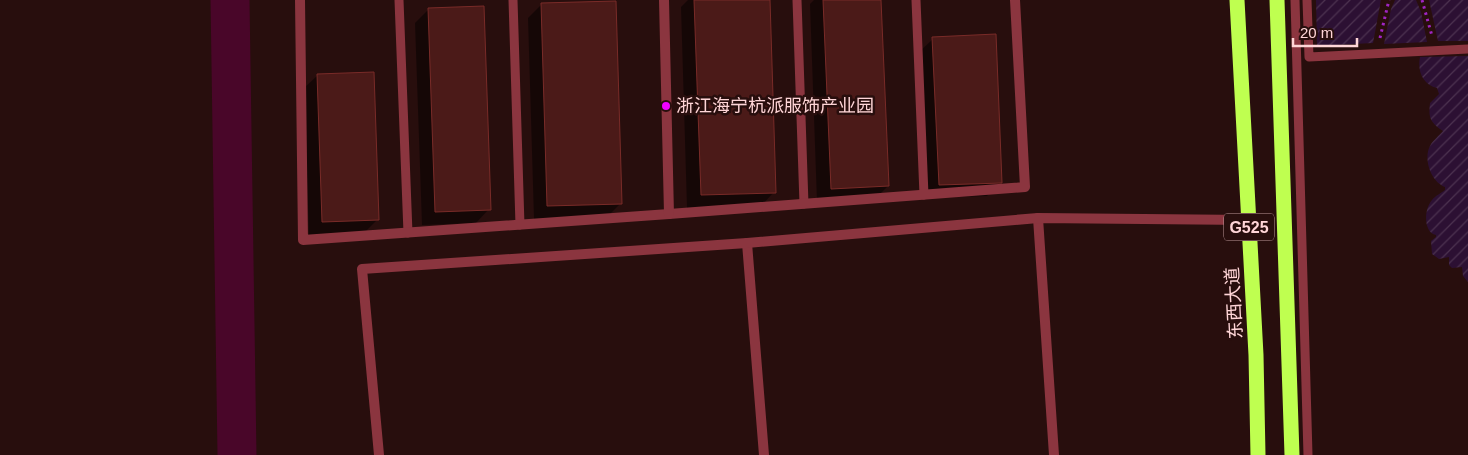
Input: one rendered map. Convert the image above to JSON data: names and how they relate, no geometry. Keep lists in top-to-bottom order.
{
  "streets": {
    "highway": ["G525", "东西大道"]
  },
  "places": ["浙江海宁杭派服饰产业园"],
  "scale_bar": "20 m"
}
